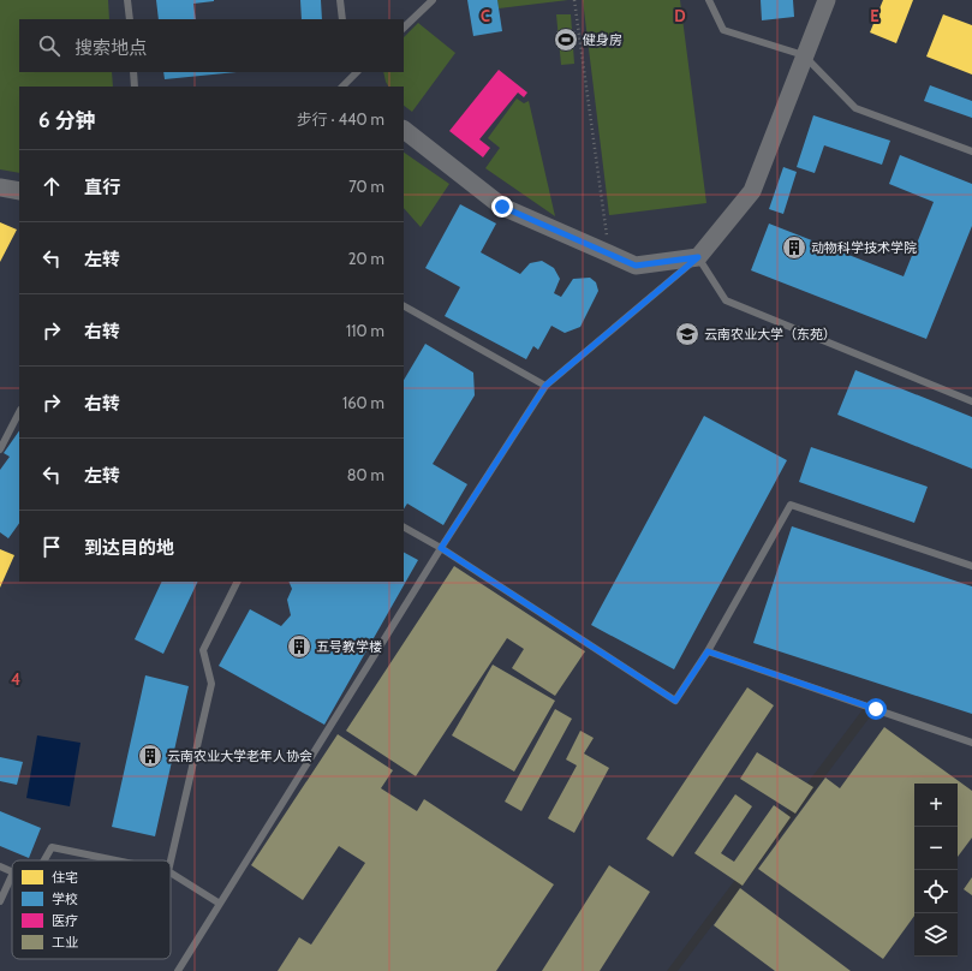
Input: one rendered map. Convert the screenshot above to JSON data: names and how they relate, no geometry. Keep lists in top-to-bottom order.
{
  "places": {
    "sports": ["健身房"],
    "building": ["动物科学技术学院", "五号教学楼", "云南农业大学老年人协会"],
    "school or university": ["云南农业大学（东苑）"]
  },
  "legend": [
    "住宅",
    "学校",
    "医疗",
    "工业"
  ],
  "page": {
    "search": "搜索地点",
    "heading": ["6 分钟", "步行 · 440 m"],
    "list": [
      ["直行", "70 m"],
      ["左转", "20 m"],
      ["右转", "110 m"],
      ["右转", "160 m"],
      ["左转", "80 m"],
      "到达目的地"
    ],
    "map_buttons": ["+", "−"]
  },
  "grid": {
    "columns": ["C", "D", "E"],
    "rows": ["4"]
  }
}
